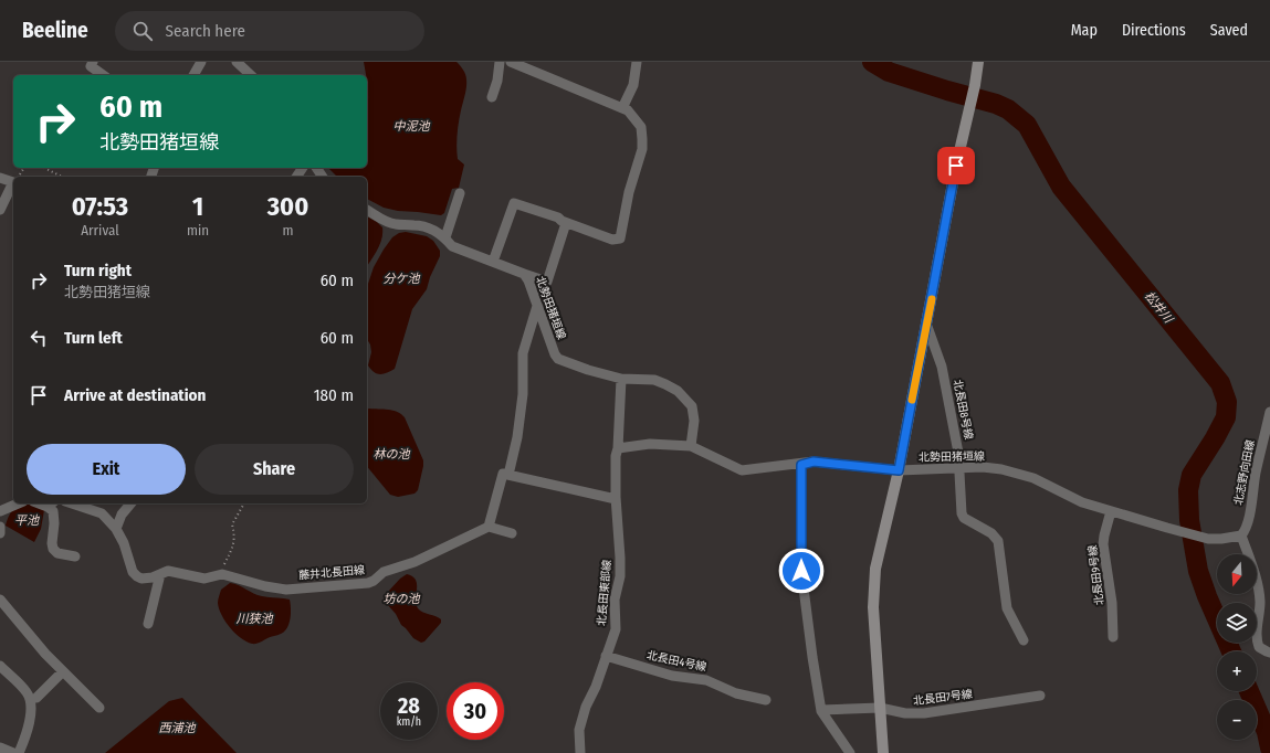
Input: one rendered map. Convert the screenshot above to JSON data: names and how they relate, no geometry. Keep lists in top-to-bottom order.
{
  "streets": {
    "street": [
      "北勢田猪垣線",
      "北長田8号線",
      "北志野向田線",
      "藤井北長田線",
      "北長田9号線",
      "北長田東部線",
      "北長田4号線",
      "北長田7号線"
    ]
  },
  "crossings": [
    ["北勢田猪垣線", "北長田8号線"],
    ["北勢田猪垣線", "北志野向田線"],
    ["北勢田猪垣線", "北長田9号線"],
    ["北勢田猪垣線", "北長田東部線"],
    ["北長田東部線", "北長田4号線"]
  ],
  "water": [
    "中泥池",
    "分ケ池",
    "松井川",
    "林の池",
    "平池",
    "坊の池",
    "川狭池",
    "西浦池"
  ],
  "north": "bottom",
  "page": {
    "header": "Beeline",
    "search": "Search here",
    "nav": ["Map", "Directions", "Saved"],
    "turn": ["60 m", "北勢田猪垣線"],
    "eta": [
      "07:53",
      "Arrival",
      "1",
      "min",
      "300",
      "m"
    ],
    "list": [
      {
        "name": "Turn right",
        "note": "北勢田猪垣線",
        "value": "60 m"
      },
      {
        "name": "Turn left",
        "value": "60 m"
      },
      {
        "name": "Arrive at destination",
        "value": "180 m"
      }
    ],
    "buttons": ["Exit", "Share"],
    "map_buttons": ["+", "−"],
    "speed": "28 km/h",
    "limit": "30"
  }
}
